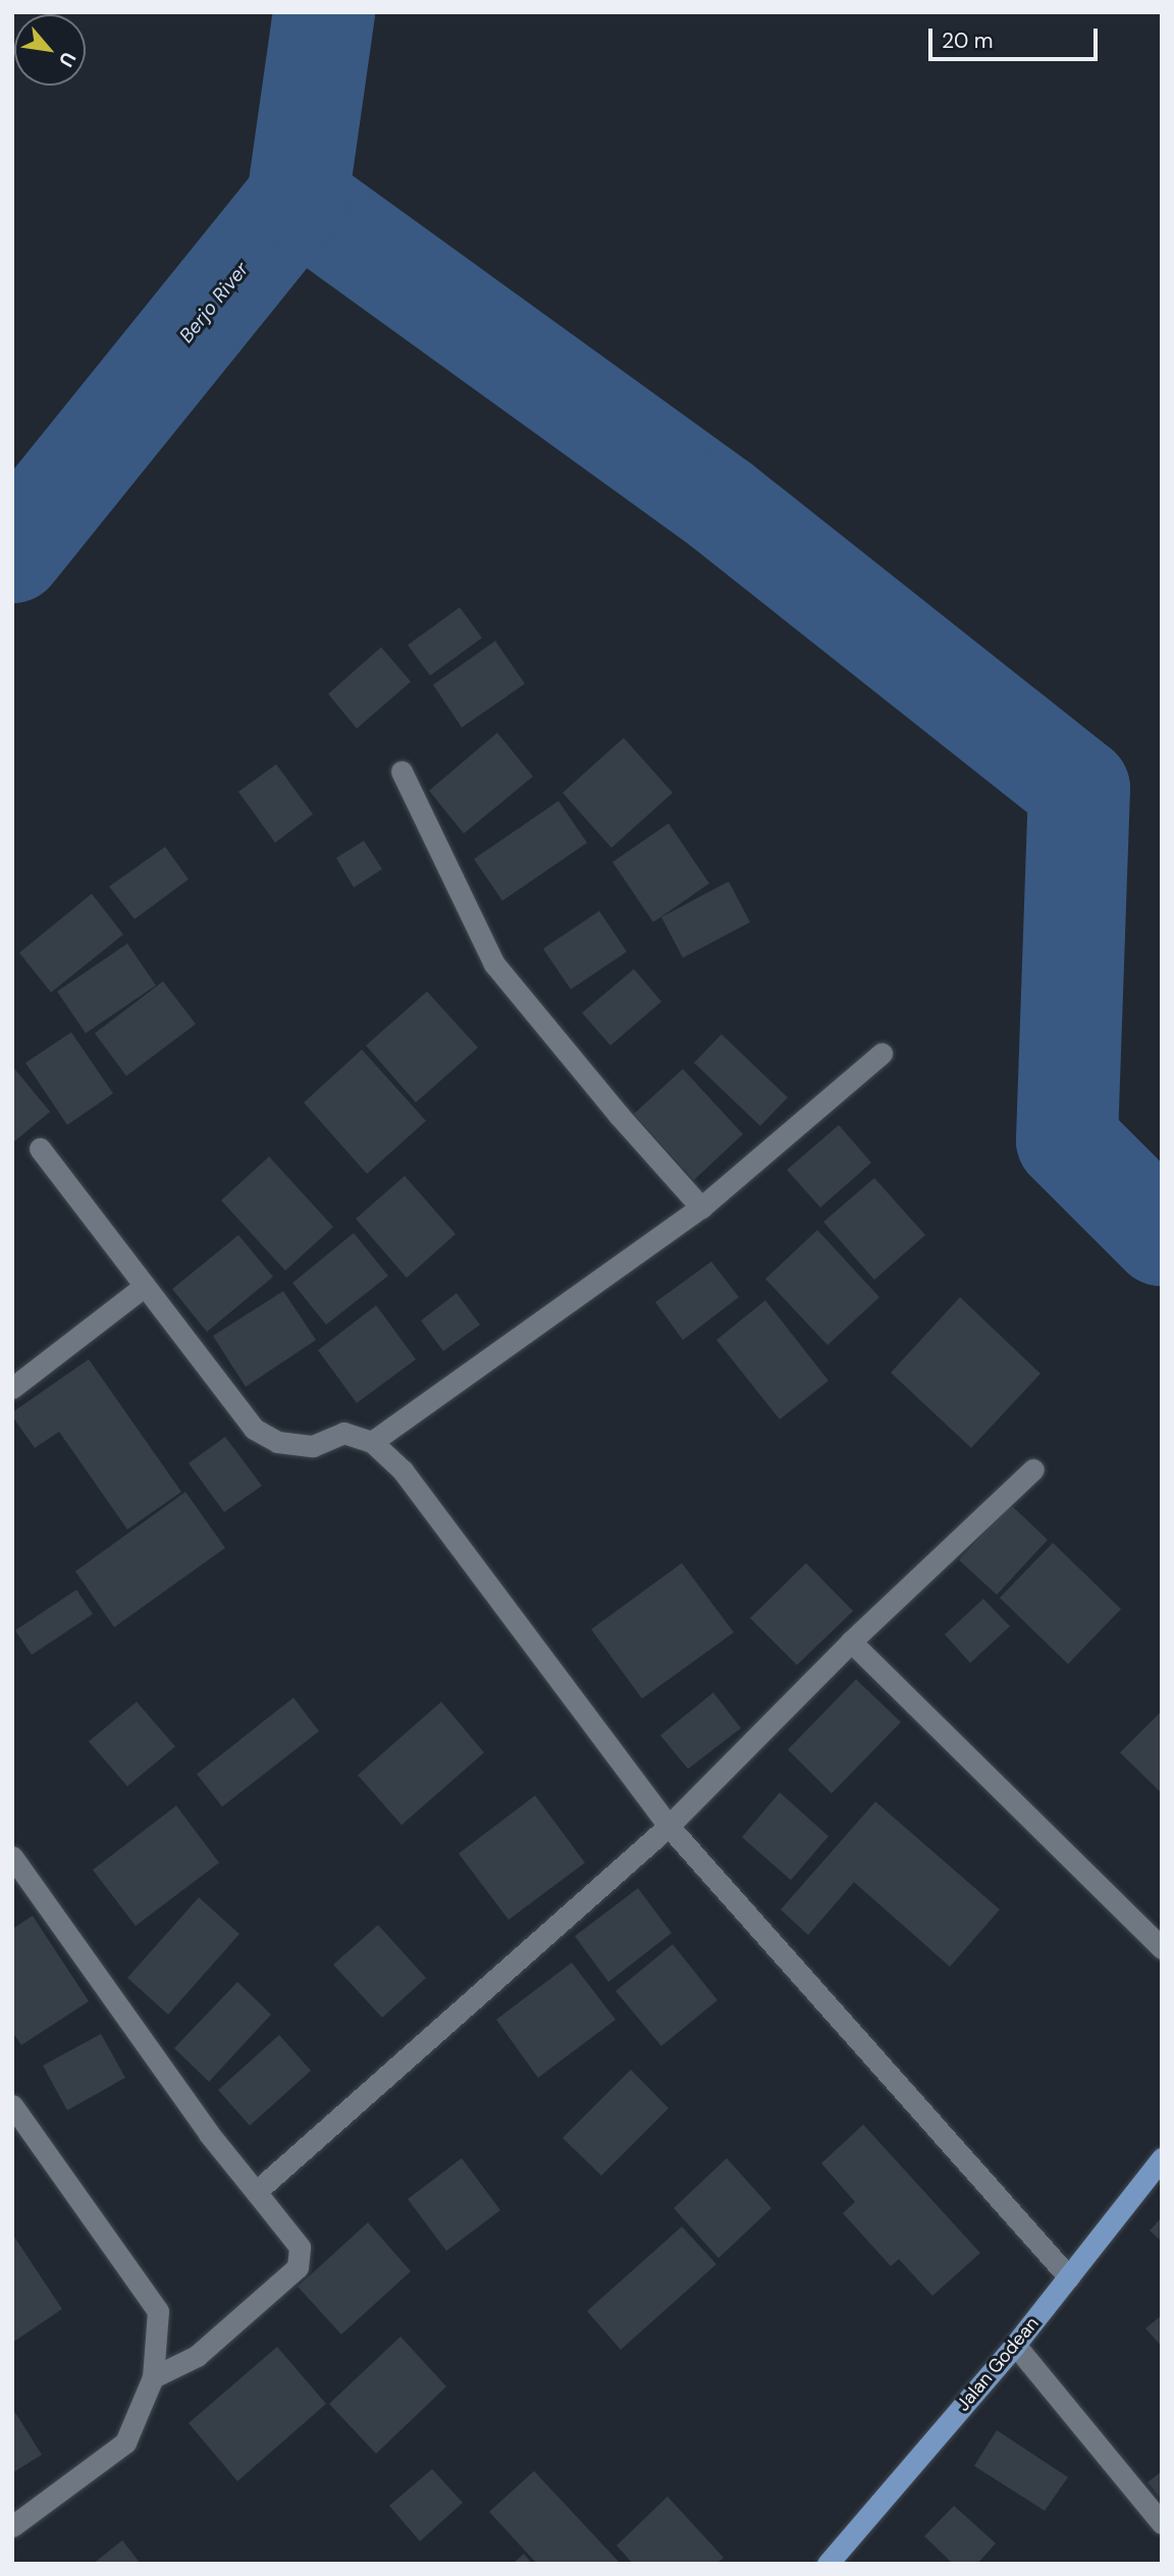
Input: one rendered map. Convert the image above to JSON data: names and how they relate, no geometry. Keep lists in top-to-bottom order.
{
  "streets": {
    "main road": ["Jalan Godean"]
  },
  "water": ["Berjo River"],
  "scale_bar": "20 m",
  "north": "bottom right"
}
